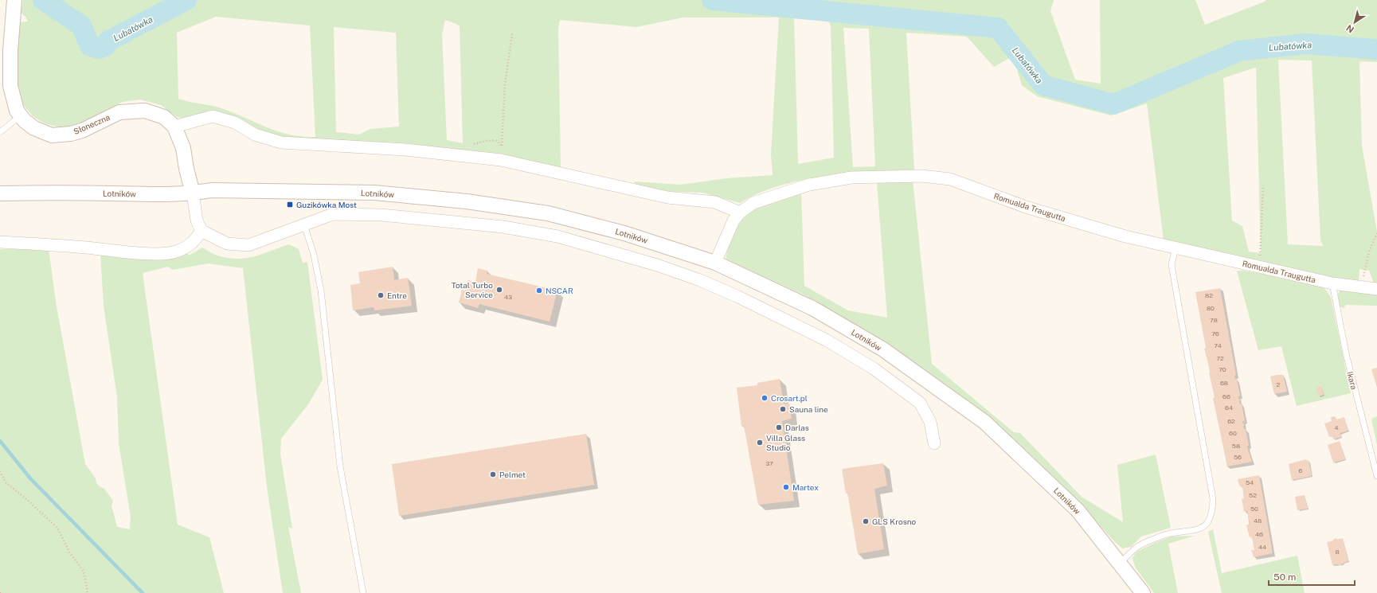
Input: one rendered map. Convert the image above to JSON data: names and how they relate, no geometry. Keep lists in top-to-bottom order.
{
  "streets": {
    "street": ["Słoneczna", "Lotników", "Romualda Traugutta"],
    "lane": ["Ikara"]
  },
  "crossings": [
    ["Lotników", "Romualda Traugutta"],
    ["Romualda Traugutta", "Ikara"]
  ],
  "water": ["Lubatówka"],
  "places": {
    "transit": ["Guzikówka Most"],
    "other": [
      "Total Turbo Service",
      "NSCAR",
      "Entre",
      "Crosart.pl",
      "Sauna line",
      "Darlas",
      "Villa Glass Studio",
      "Pelmet",
      "Martex",
      "GLS Krosno"
    ]
  },
  "house_numbers": [
    "82",
    "43",
    "80",
    "78",
    "76",
    "74",
    "72",
    "70",
    "68",
    "2",
    "66",
    "64",
    "62",
    "4",
    "60",
    "58",
    "56",
    "37",
    "6",
    "54",
    "52",
    "50",
    "48",
    "46",
    "44",
    "8"
  ],
  "scale_bar": "50 m",
  "north": "bottom left"
}
